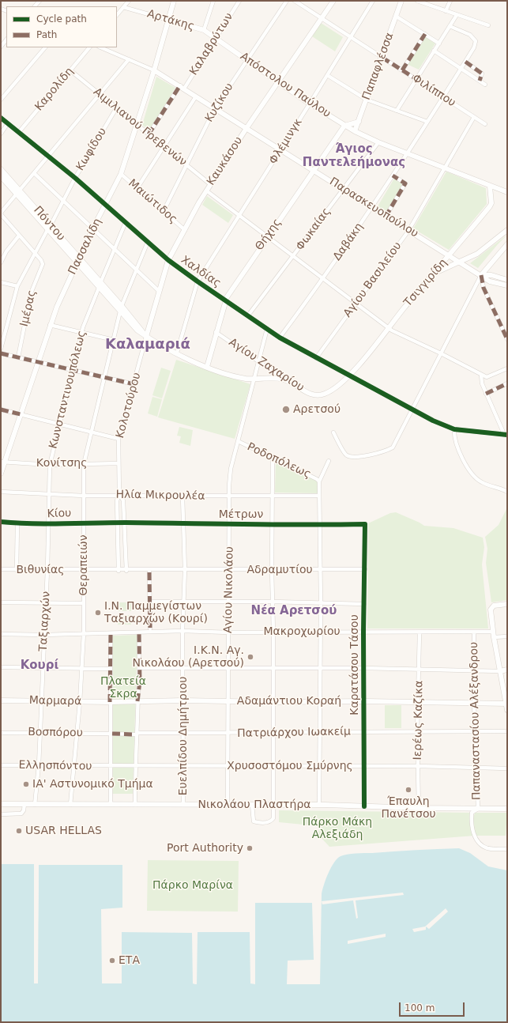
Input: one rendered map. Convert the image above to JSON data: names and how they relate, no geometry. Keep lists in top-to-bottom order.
{
  "streets": {
    "main road": [
      "Αρτάκης",
      "Παπαφλέσσα",
      "Απόστολου Παύλου",
      "Καυκάσου",
      "Παρασκευοπούλου",
      "Πόντου",
      "Θήχης",
      "Πασσαλίδη",
      "Τσιγγιρίδη",
      "Αγίου Ζαχαρίου",
      "Μαρμαρά",
      "Αδαμάντιου Κοραή",
      "Νικολάου Πλαστήρα"
    ],
    "street": [
      "Καλαβρύτων",
      "Καρολίδη",
      "Φιλίππου",
      "Κυζίκου",
      "Αιμιλιανού Γρεβενών",
      "Φλέμινγκ",
      "Κωφίδου",
      "Μαιώτιδος",
      "Φωκαίας",
      "Δαβάκη",
      "Χαλδίας",
      "Αγίου Βασιλείου",
      "Ιμέρας",
      "Κωνσταντινουπόλεως",
      "Κολοτούρου",
      "Ροδοπόλεως",
      "Κονίτσης",
      "Ηλία Μικρουλέα",
      "Κίου",
      "Μέτρων",
      "Θεραπειών",
      "Βιθυνίας",
      "Αδραμυτίου",
      "Αγίου Νικολάου",
      "Ταξιαρχών",
      "Μακροχωρίου",
      "Καρατάσου Τάσου",
      "Ιερέως Καζίκα",
      "Παπαναστασίου Αλέξανδρου",
      "Βοσπόρου",
      "Πατριάρχου Ιωακείμ",
      "Ευελπίδου Δημήτριου",
      "Ελλησπόντου",
      "Χρυσοστόμου Σμύρνης"
    ]
  },
  "crossings": [
    ["Αρτάκης", "Καλαβρύτων"],
    ["Αρτάκης", "Απόστολου Παύλου"],
    ["Αρτάκης", "Πασσαλίδη"],
    ["Καλαβρύτων", "Απόστολου Παύλου"],
    ["Καλαβρύτων", "Παρασκευοπούλου"],
    ["Παπαφλέσσα", "Απόστολου Παύλου"],
    ["Παπαφλέσσα", "Φιλίππου"],
    ["Απόστολου Παύλου", "Κυζίκου"],
    ["Απόστολου Παύλου", "Φλέμινγκ"],
    ["Απόστολου Παύλου", "Καυκάσου"],
    ["Απόστολου Παύλου", "Φωκαίας"],
    ["Απόστολου Παύλου", "Θήχης"],
    ["Απόστολου Παύλου", "Δαβάκη"],
    ["Απόστολου Παύλου", "Αγίου Βασιλείου"],
    ["Απόστολου Παύλου", "Τσιγγιρίδη"],
    ["Καρολίδη", "Αιμιλιανού Γρεβενών"],
    ["Καρολίδη", "Χαλδίας"],
    ["Φιλίππου", "Φλέμινγκ"],
    ["Φιλίππου", "Καυκάσου"],
    ["Φιλίππου", "Δαβάκη"],
    ["Φιλίππου", "Αγίου Βασιλείου"],
    ["Κυζίκου", "Αιμιλιανού Γρεβενών"],
    ["Κυζίκου", "Μαιώτιδος"],
    ["Κυζίκου", "Παρασκευοπούλου"],
    ["Αιμιλιανού Γρεβενών", "Κωφίδου"],
    ["Αιμιλιανού Γρεβενών", "Καυκάσου"],
    ["Αιμιλιανού Γρεβενών", "Πασσαλίδη"],
    ["Φλέμινγκ", "Παρασκευοπούλου"],
    ["Φλέμινγκ", "Πόντου"],
    ["Φλέμινγκ", "Χαλδίας"],
    ["Κωφίδου", "Πόντου"],
    ["Κωφίδου", "Χαλδίας"],
    ["Κωφίδου", "Ιμέρας"],
    ["Καυκάσου", "Μαιώτιδος"],
    ["Καυκάσου", "Παρασκευοπούλου"],
    ["Καυκάσου", "Πόντου"],
    ["Καυκάσου", "Χαλδίας"],
    ["Καυκάσου", "Κολοτούρου"],
    ["Μαιώτιδος", "Πασσαλίδη"],
    ["Παρασκευοπούλου", "Φωκαίας"],
    ["Παρασκευοπούλου", "Θήχης"],
    ["Παρασκευοπούλου", "Δαβάκη"],
    ["Παρασκευοπούλου", "Πασσαλίδη"],
    ["Παρασκευοπούλου", "Αγίου Βασιλείου"],
    ["Παρασκευοπούλου", "Τσιγγιρίδη"],
    ["Πόντου", "Θήχης"],
    ["Πόντου", "Πασσαλίδη"],
    ["Πόντου", "Αγίου Ζαχαρίου"],
    ["Πόντου", "Κωνσταντινουπόλεως"],
    ["Πόντου", "Κολοτούρου"],
    ["Πόντου", "Θεραπειών"],
    ["Πόντου", "Αγίου Νικολάου"],
    ["Φωκαίας", "Χαλδίας"],
    ["Θήχης", "Χαλδίας"],
    ["Θήχης", "Αγίου Ζαχαρίου"],
    ["Δαβάκη", "Χαλδίας"],
    ["Πασσαλίδη", "Χαλδίας"],
    ["Πασσαλίδη", "Κονίτσης"],
    ["Χαλδίας", "Αγίου Βασιλείου"],
    ["Χαλδίας", "Τσιγγιρίδη"],
    ["Χαλδίας", "Αγίου Ζαχαρίου"],
    ["Χαλδίας", "Κωνσταντινουπόλεως"],
    ["Χαλδίας", "Αγίου Νικολάου"],
    ["Τσιγγιρίδη", "Αγίου Ζαχαρίου"],
    ["Αγίου Ζαχαρίου", "Αγίου Νικολάου"],
    ["Κωνσταντινουπόλεως", "Κονίτσης"],
    ["Κωνσταντινουπόλεως", "Ηλία Μικρουλέα"],
    ["Κωνσταντινουπόλεως", "Ταξιαρχών"],
    ["Κολοτούρου", "Κονίτσης"],
    ["Κολοτούρου", "Ηλία Μικρουλέα"],
    ["Κολοτούρου", "Κίου"],
    ["Κολοτούρου", "Μέτρων"],
    ["Κολοτούρου", "Βιθυνίας"],
    ["Κολοτούρου", "Αδραμυτίου"],
    ["Ροδοπόλεως", "Αγίου Νικολάου"],
    ["Κονίτσης", "Θεραπειών"],
    ["Ηλία Μικρουλέα", "Θεραπειών"],
    ["Ηλία Μικρουλέα", "Αγίου Νικολάου"],
    ["Ηλία Μικρουλέα", "Ταξιαρχών"],
    ["Ηλία Μικρουλέα", "Ευελπίδου Δημήτριου"],
    ["Κίου", "Μέτρων"],
    ["Κίου", "Θεραπειών"],
    ["Κίου", "Ταξιαρχών"],
    ["Μέτρων", "Αγίου Νικολάου"],
    ["Μέτρων", "Καρατάσου Τάσου"],
    ["Μέτρων", "Ευελπίδου Δημήτριου"],
    ["Θεραπειών", "Βιθυνίας"],
    ["Θεραπειών", "Μακροχωρίου"],
    ["Θεραπειών", "Μαρμαρά"],
    ["Θεραπειών", "Βοσπόρου"],
    ["Θεραπειών", "Ελλησπόντου"],
    ["Θεραπειών", "Νικολάου Πλαστήρα"],
    ["Βιθυνίας", "Αδραμυτίου"],
    ["Βιθυνίας", "Ταξιαρχών"],
    ["Αδραμυτίου", "Αγίου Νικολάου"],
    ["Αδραμυτίου", "Καρατάσου Τάσου"],
    ["Αδραμυτίου", "Ευελπίδου Δημήτριου"],
    ["Αγίου Νικολάου", "Μακροχωρίου"],
    ["Αγίου Νικολάου", "Αδαμάντιου Κοραή"],
    ["Αγίου Νικολάου", "Πατριάρχου Ιωακείμ"],
    ["Αγίου Νικολάου", "Χρυσοστόμου Σμύρνης"],
    ["Αγίου Νικολάου", "Νικολάου Πλαστήρα"],
    ["Ταξιαρχών", "Μακροχωρίου"],
    ["Ταξιαρχών", "Μαρμαρά"],
    ["Ταξιαρχών", "Βοσπόρου"],
    ["Ταξιαρχών", "Ελλησπόντου"],
    ["Ταξιαρχών", "Νικολάου Πλαστήρα"],
    ["Μακροχωρίου", "Καρατάσου Τάσου"],
    ["Μακροχωρίου", "Ιερέως Καζίκα"],
    ["Μακροχωρίου", "Παπαναστασίου Αλέξανδρου"],
    ["Μακροχωρίου", "Ευελπίδου Δημήτριου"],
    ["Καρατάσου Τάσου", "Αδαμάντιου Κοραή"],
    ["Καρατάσου Τάσου", "Πατριάρχου Ιωακείμ"],
    ["Καρατάσου Τάσου", "Χρυσοστόμου Σμύρνης"],
    ["Καρατάσου Τάσου", "Νικολάου Πλαστήρα"],
    ["Μαρμαρά", "Αδαμάντιου Κοραή"],
    ["Αδαμάντιου Κοραή", "Ιερέως Καζίκα"],
    ["Αδαμάντιου Κοραή", "Παπαναστασίου Αλέξανδρου"],
    ["Αδαμάντιου Κοραή", "Ευελπίδου Δημήτριου"],
    ["Ιερέως Καζίκα", "Πατριάρχου Ιωακείμ"],
    ["Ιερέως Καζίκα", "Χρυσοστόμου Σμύρνης"],
    ["Ιερέως Καζίκα", "Νικολάου Πλαστήρα"],
    ["Παπαναστασίου Αλέξανδρου", "Πατριάρχου Ιωακείμ"],
    ["Παπαναστασίου Αλέξανδρου", "Χρυσοστόμου Σμύρνης"],
    ["Παπαναστασίου Αλέξανδρου", "Νικολάου Πλαστήρα"],
    ["Βοσπόρου", "Πατριάρχου Ιωακείμ"],
    ["Πατριάρχου Ιωακείμ", "Ευελπίδου Δημήτριου"],
    ["Ευελπίδου Δημήτριου", "Χρυσοστόμου Σμύρνης"],
    ["Ευελπίδου Δημήτριου", "Νικολάου Πλαστήρα"],
    ["Ελλησπόντου", "Χρυσοστόμου Σμύρνης"]
  ],
  "districts": [
    "Άγιος Παντελεήμονας",
    "Καλαμαριά",
    "Νέα Αρετσού",
    "Κουρί"
  ],
  "parks": ["Πλατεία Σκρα", "Πάρκο Μάκη Αλεξιάδη", "Πάρκο Μαρίνα"],
  "places": [
    "Αρετσού",
    "Ι.Ν. Παμμεγίστων Ταξιαρχών (Κουρί)",
    "Ι.Κ.Ν. Αγ. Νικολάου (Αρετσού)",
    "ΙΑ' Αστυνομικό Τμήμα",
    "Έπαυλη Πανέτσου",
    "USAR HELLAS",
    "Port Authority",
    "ΕΤΑ"
  ],
  "legend": ["Cycle path", "Path"],
  "scale_bar": "100 m"
}
